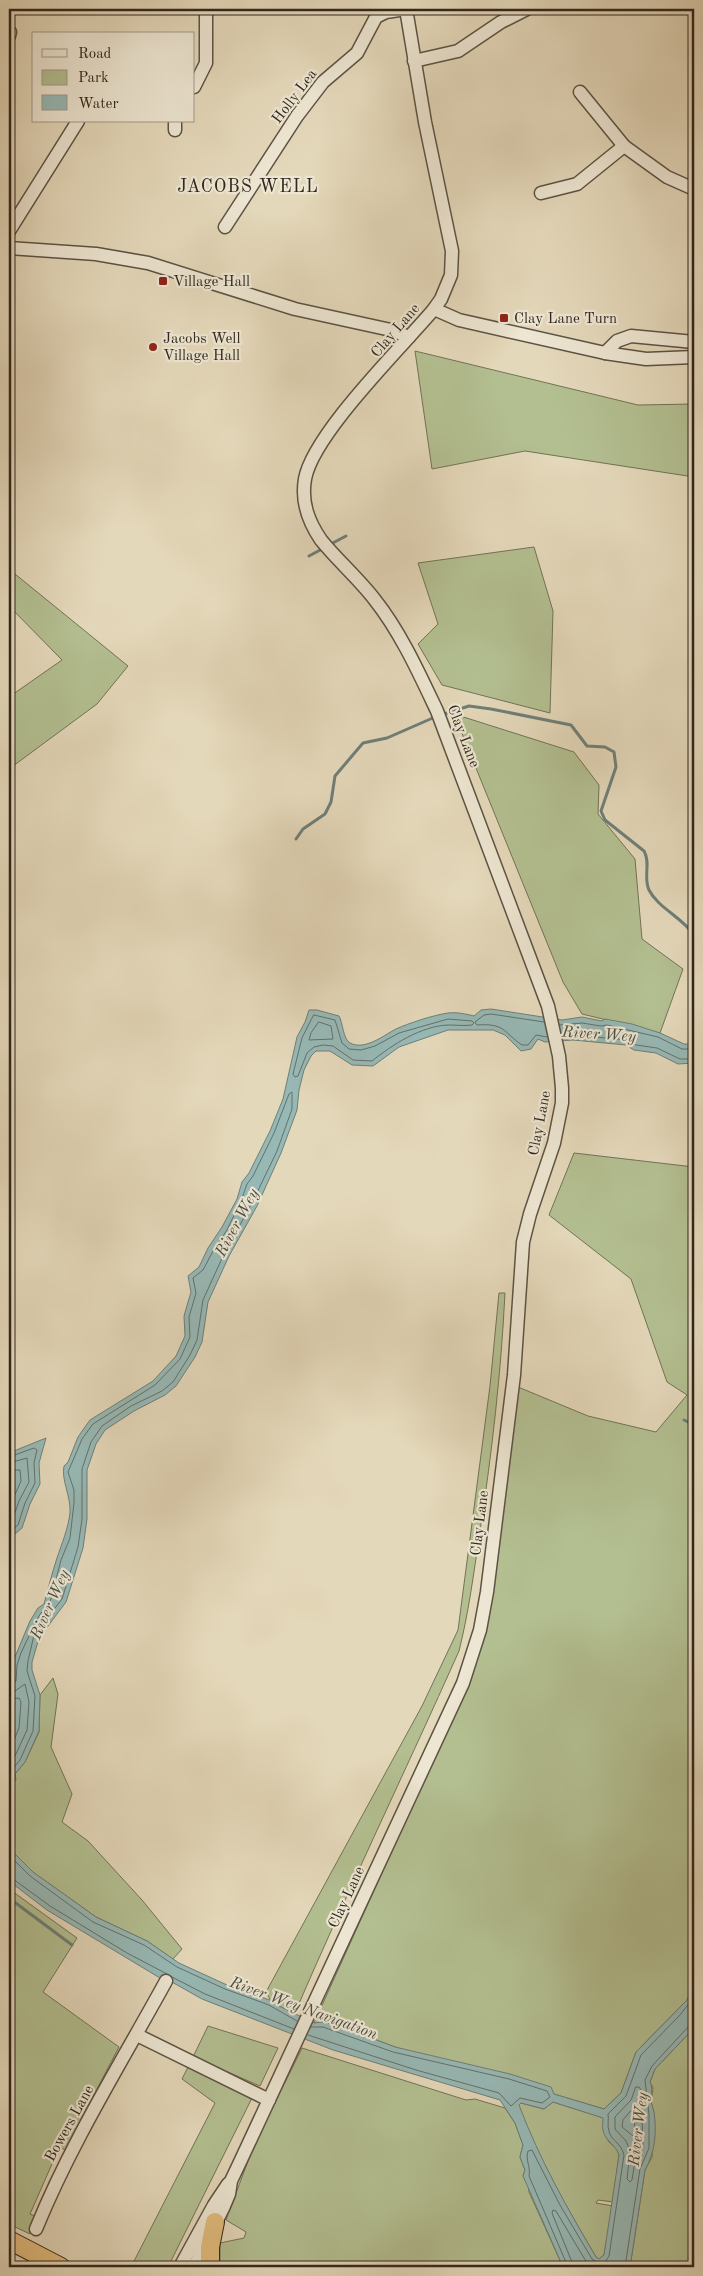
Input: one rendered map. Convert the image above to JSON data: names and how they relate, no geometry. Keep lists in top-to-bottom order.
{
  "streets": {
    "street": ["Holly Lea", "Clay Lane", "Bowers Lane"]
  },
  "crossings": [
    ["Holly Lea", "Clay Lane"]
  ],
  "districts": ["JACOBS WELL"],
  "water": ["River Wey", "River Wey Navigation"],
  "places": {
    "transit": ["Village Hall", "Clay Lane Turn"],
    "other": ["Jacobs Well Village Hall"]
  },
  "legend": ["Road", "Park", "Water"]
}
